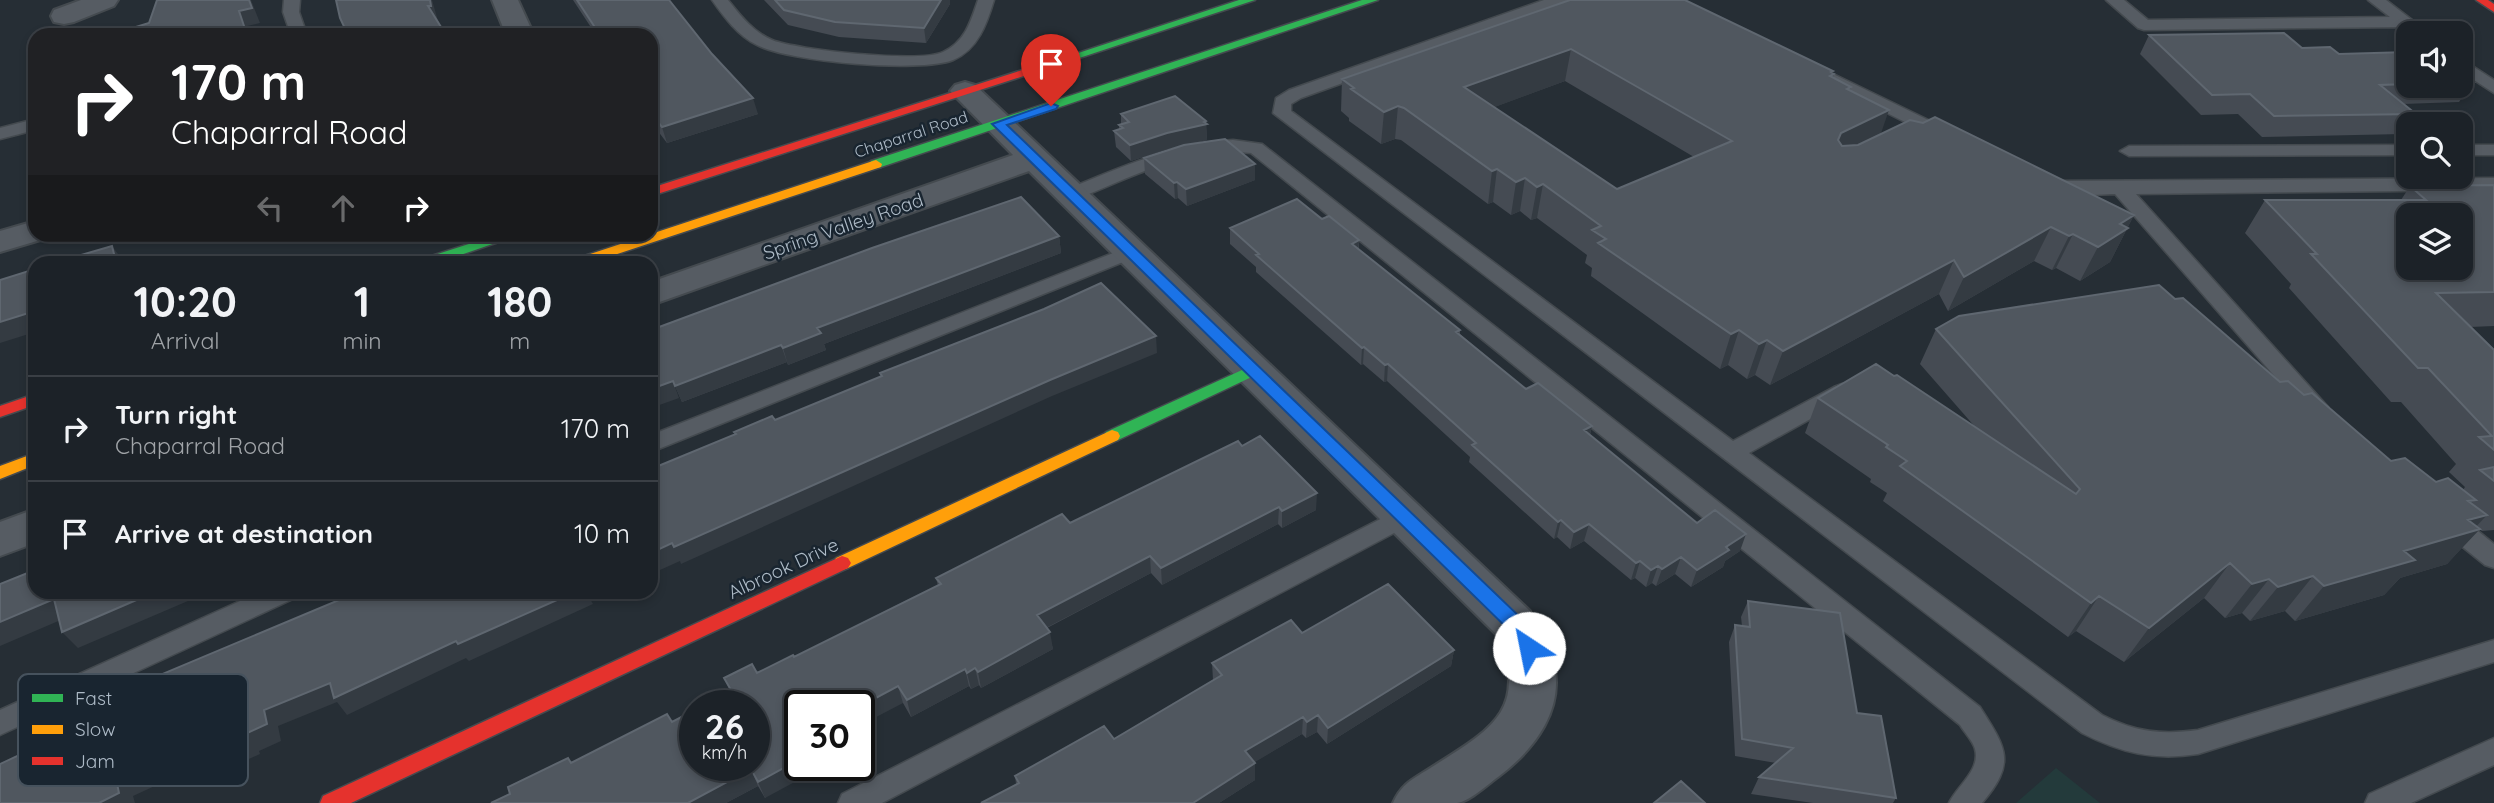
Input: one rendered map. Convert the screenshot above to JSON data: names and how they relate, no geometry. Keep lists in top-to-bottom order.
{
  "streets": {
    "main road": ["Chaparral Road", "Albrook Drive"],
    "street": ["Spring Valley Road"]
  },
  "legend": ["Fast", "Slow", "Jam"],
  "page": {
    "turn": ["170 m", "Chaparral Road"],
    "eta": [
      "10:20",
      "Arrival",
      "1",
      "min",
      "180",
      "m"
    ],
    "list": [
      {
        "name": "Turn right",
        "note": "Chaparral Road",
        "value": "170 m"
      },
      {
        "name": "Arrive at destination",
        "value": "10 m"
      }
    ],
    "speed": "26 km/h",
    "limit": "30"
  }
}
